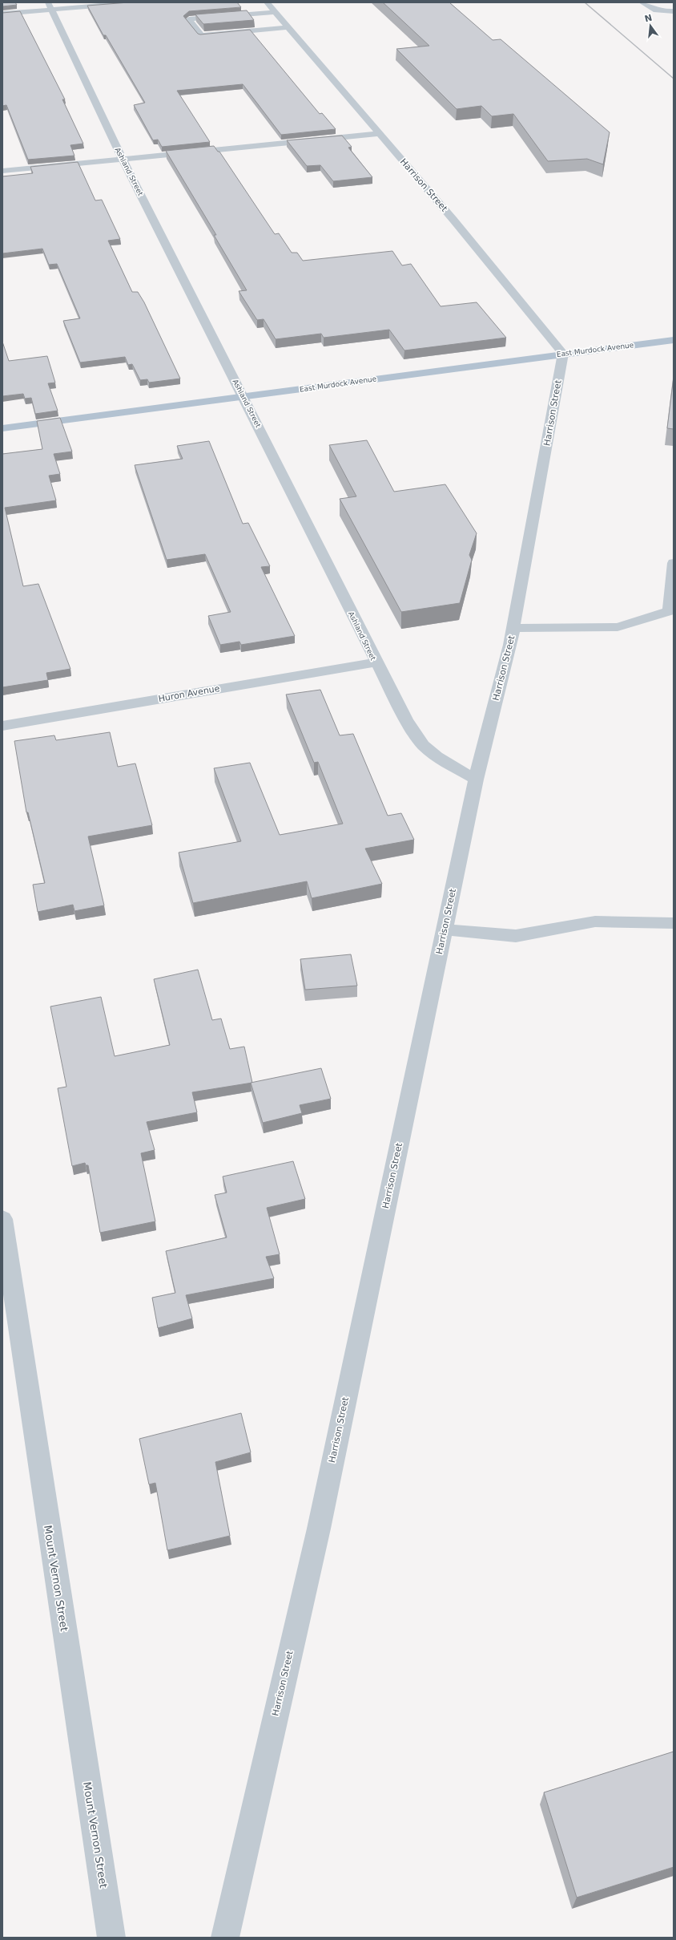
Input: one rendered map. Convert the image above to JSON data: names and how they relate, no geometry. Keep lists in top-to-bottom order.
{
  "streets": {
    "main road": ["East Murdock Avenue"],
    "street": [
      "Ashland Street",
      "Harrison Street",
      "Huron Avenue",
      "Mount Vernon Street"
    ]
  },
  "crossings": [
    ["Ashland Street", "Harrison Street"],
    ["Ashland Street", "East Murdock Avenue"],
    ["Ashland Street", "Huron Avenue"],
    ["Harrison Street", "East Murdock Avenue"]
  ],
  "north": "top"
}
